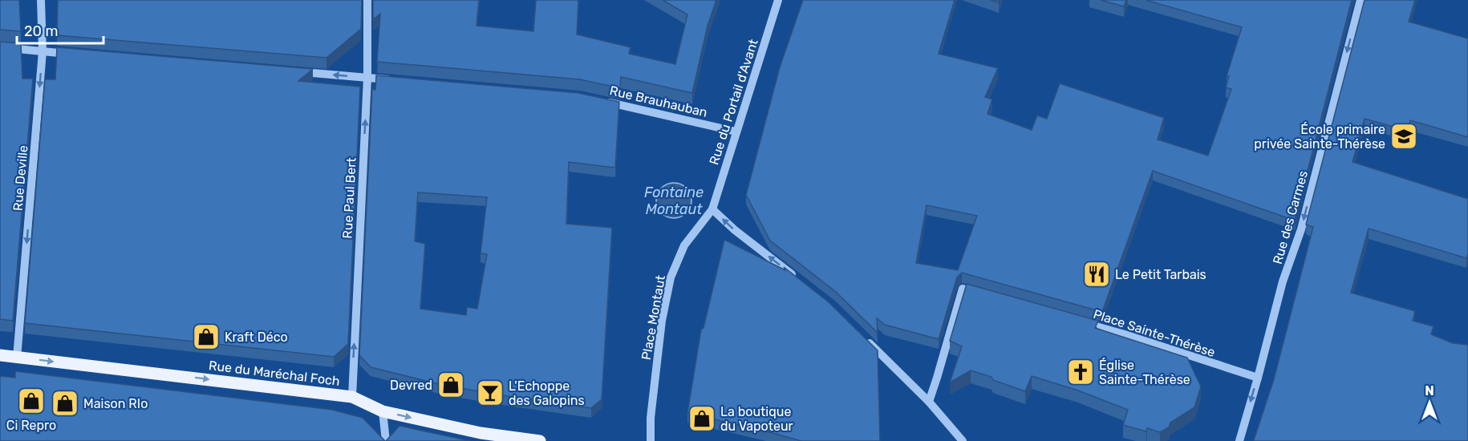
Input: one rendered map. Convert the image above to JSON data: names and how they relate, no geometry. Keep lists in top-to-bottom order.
{
  "streets": {
    "main road": ["Rue du Maréchal Foch"],
    "street": [
      "Rue Brauhauban",
      "Rue du Portail d'Avant",
      "Rue Deville",
      "Rue Paul Bert",
      "Rue des Carmes",
      "Place Montaut",
      "Place Sainte-Thérèse"
    ]
  },
  "crossings": [
    ["Rue Brauhauban", "Rue du Portail d'Avant"],
    ["Rue du Portail d'Avant", "Place Montaut"],
    ["Rue Deville", "Rue du Maréchal Foch"],
    ["Rue Paul Bert", "Rue du Maréchal Foch"],
    ["Rue des Carmes", "Place Sainte-Thérèse"]
  ],
  "one_way": [
    "Rue Deville",
    "Rue Paul Bert",
    "Rue des Carmes",
    "Rue du Maréchal Foch"
  ],
  "water": ["Fontaine Montaut"],
  "places": {
    "school or university": ["École primaire privée Sainte-Thérèse"],
    "restaurant": ["Le Petit Tarbais"],
    "shop": [
      "Kraft Déco",
      "Devred",
      "Ci Repro",
      "Maison RIo",
      "La boutique du Vapoteur"
    ],
    "church": ["Église Sainte-Thérèse"],
    "bar": ["L'Echoppe des Galopins"]
  },
  "scale_bar": "20 m",
  "north": "top"
}
